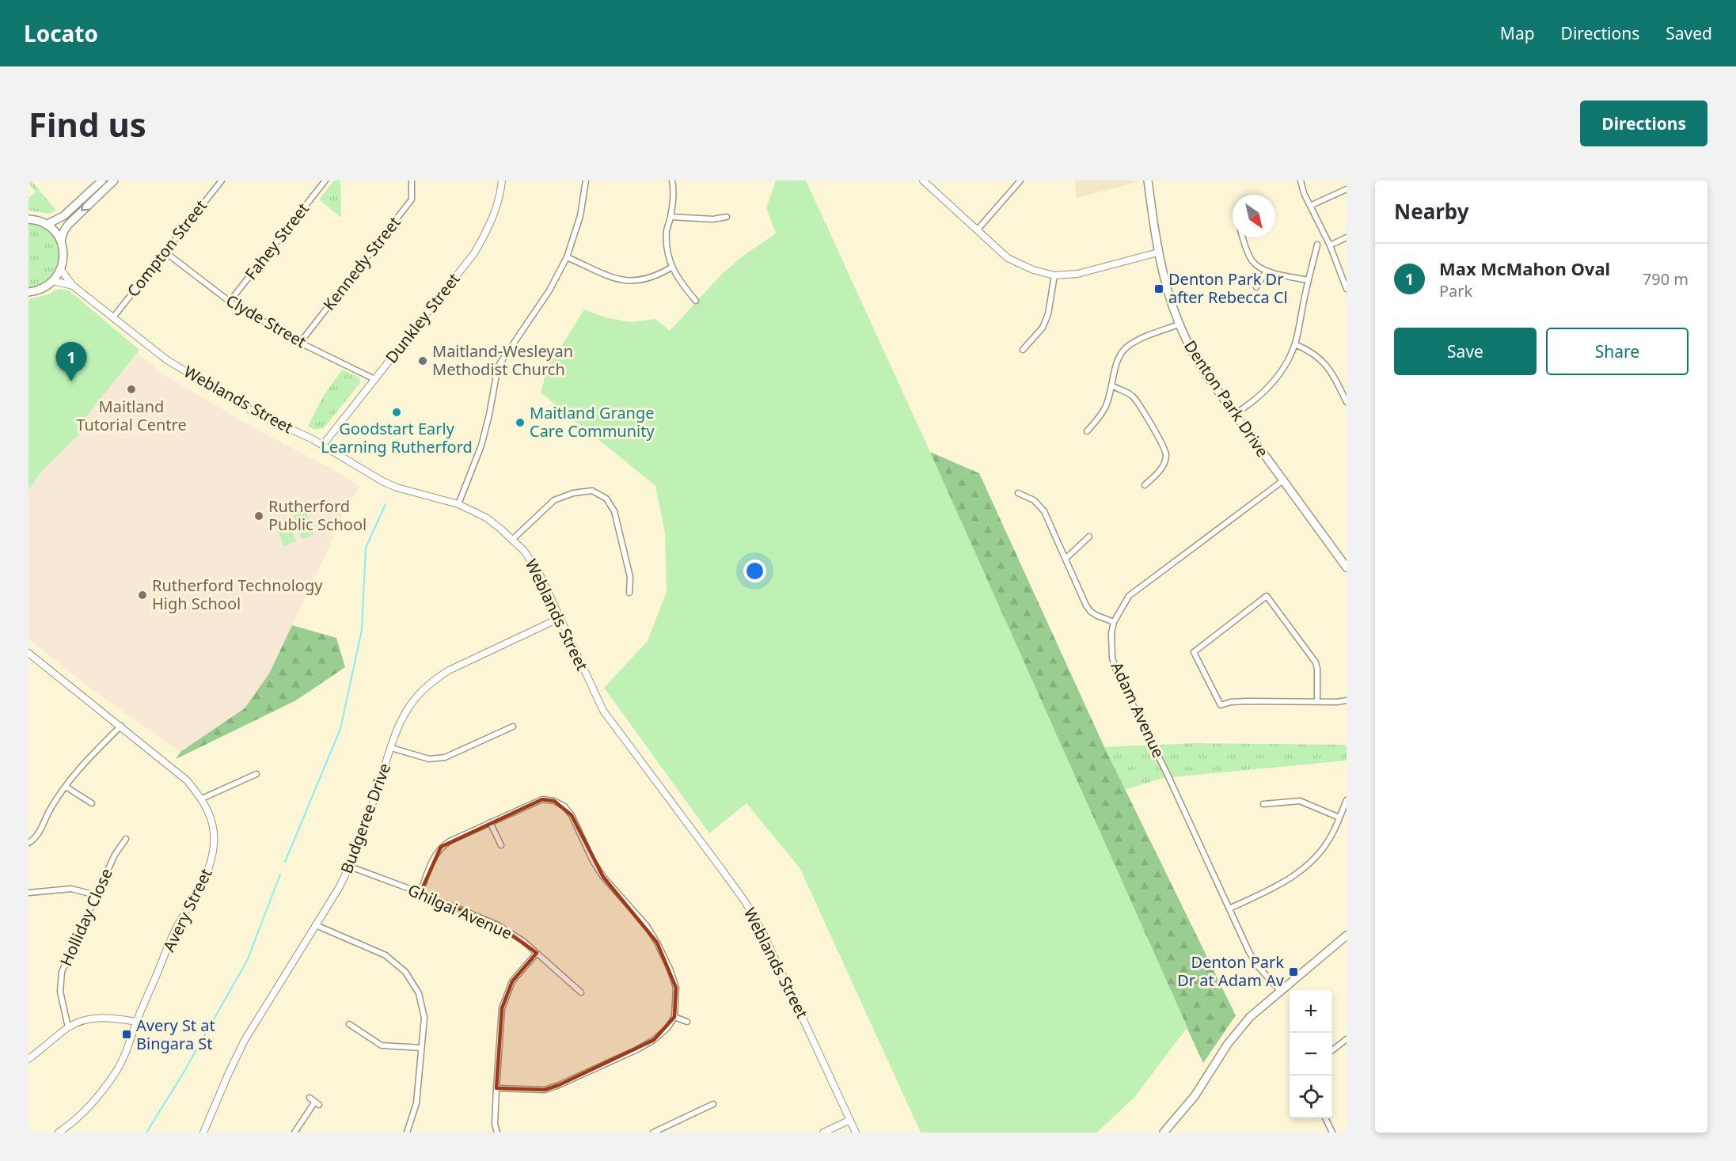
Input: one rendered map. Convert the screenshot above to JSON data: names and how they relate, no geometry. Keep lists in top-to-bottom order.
{
  "streets": {
    "main road": ["Denton Park Drive"],
    "street": [
      "Fahey Street",
      "Compton Street",
      "Kennedy Street",
      "Dunkley Street",
      "Clyde Street",
      "Weblands Street",
      "Adam Avenue",
      "Budgeree Drive",
      "Avery Street",
      "Ghilgai Avenue",
      "Holliday Close"
    ]
  },
  "crossings": [
    ["Fahey Street", "Clyde Street"],
    ["Compton Street", "Clyde Street"],
    ["Compton Street", "Weblands Street"],
    ["Kennedy Street", "Clyde Street"],
    ["Dunkley Street", "Clyde Street"],
    ["Dunkley Street", "Weblands Street"],
    ["Denton Park Drive", "Adam Avenue"],
    ["Weblands Street", "Budgeree Drive"],
    ["Budgeree Drive", "Ghilgai Avenue"]
  ],
  "places": {
    "transit": ["Denton Park Dr after Rebecca Cl", "Denton Park Dr at Adam Av", "Avery St at Bingara St"],
    "other": [
      "Maitland-Wesleyan Methodist Church",
      "Maitland Tutorial Centre",
      "Goodstart Early Learning Rutherford",
      "Maitland Grange Care Community",
      "Rutherford Public School",
      "Rutherford Technology High School"
    ]
  },
  "north": "bottom right",
  "page": {
    "header": "Locato",
    "nav": ["Map", "Directions", "Saved"],
    "buttons": [
      "Directions",
      ["Save", "Share"]
    ],
    "title": "Find us",
    "heading": "Nearby",
    "list": [
      {
        "mark": "1",
        "name": "Max McMahon Oval",
        "note": "Park",
        "value": "790 m"
      }
    ],
    "pins": "1",
    "map_buttons": ["+", "−"]
  }
}
